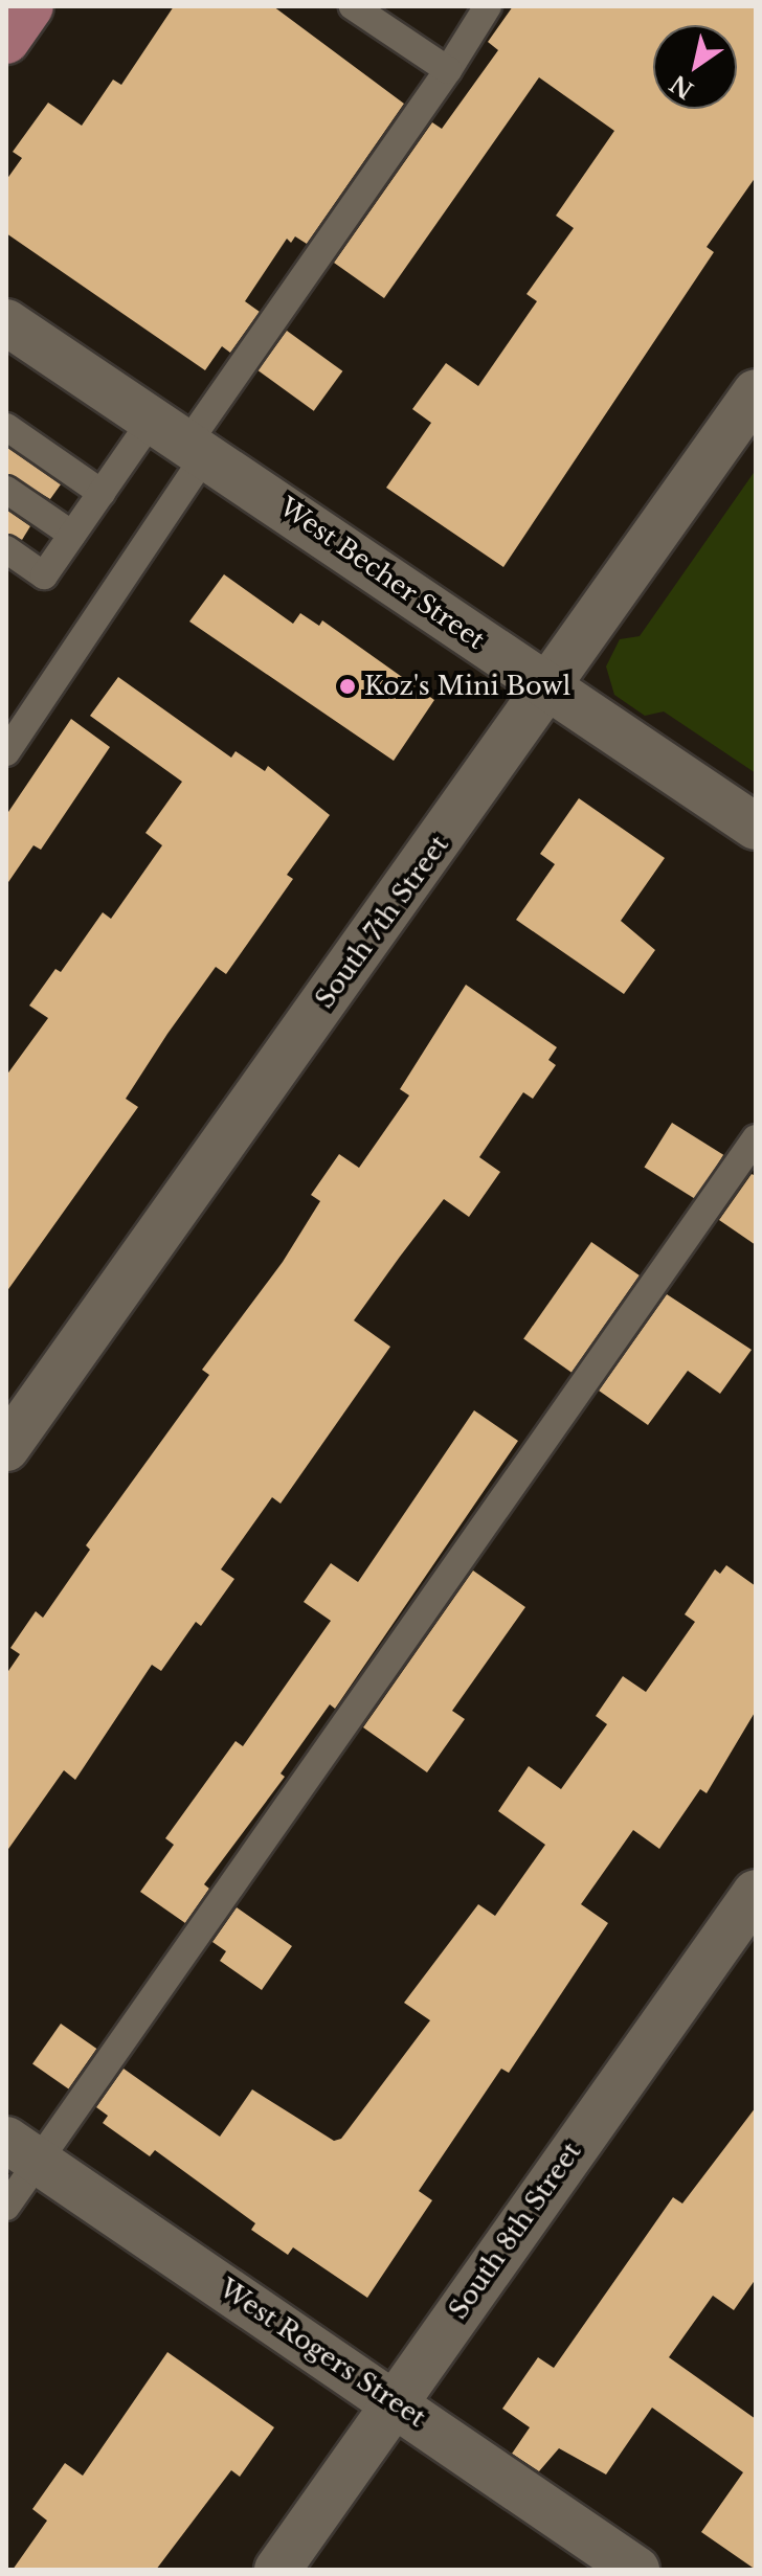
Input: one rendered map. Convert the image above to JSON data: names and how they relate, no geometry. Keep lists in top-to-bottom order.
{
  "streets": {
    "street": [
      "West Becher Street",
      "South 7th Street",
      "South 8th Street",
      "West Rogers Street"
    ]
  },
  "crossings": [
    ["West Becher Street", "South 7th Street"],
    ["South 8th Street", "West Rogers Street"]
  ],
  "places": ["Koz's Mini Bowl"],
  "north": "bottom left"
}
